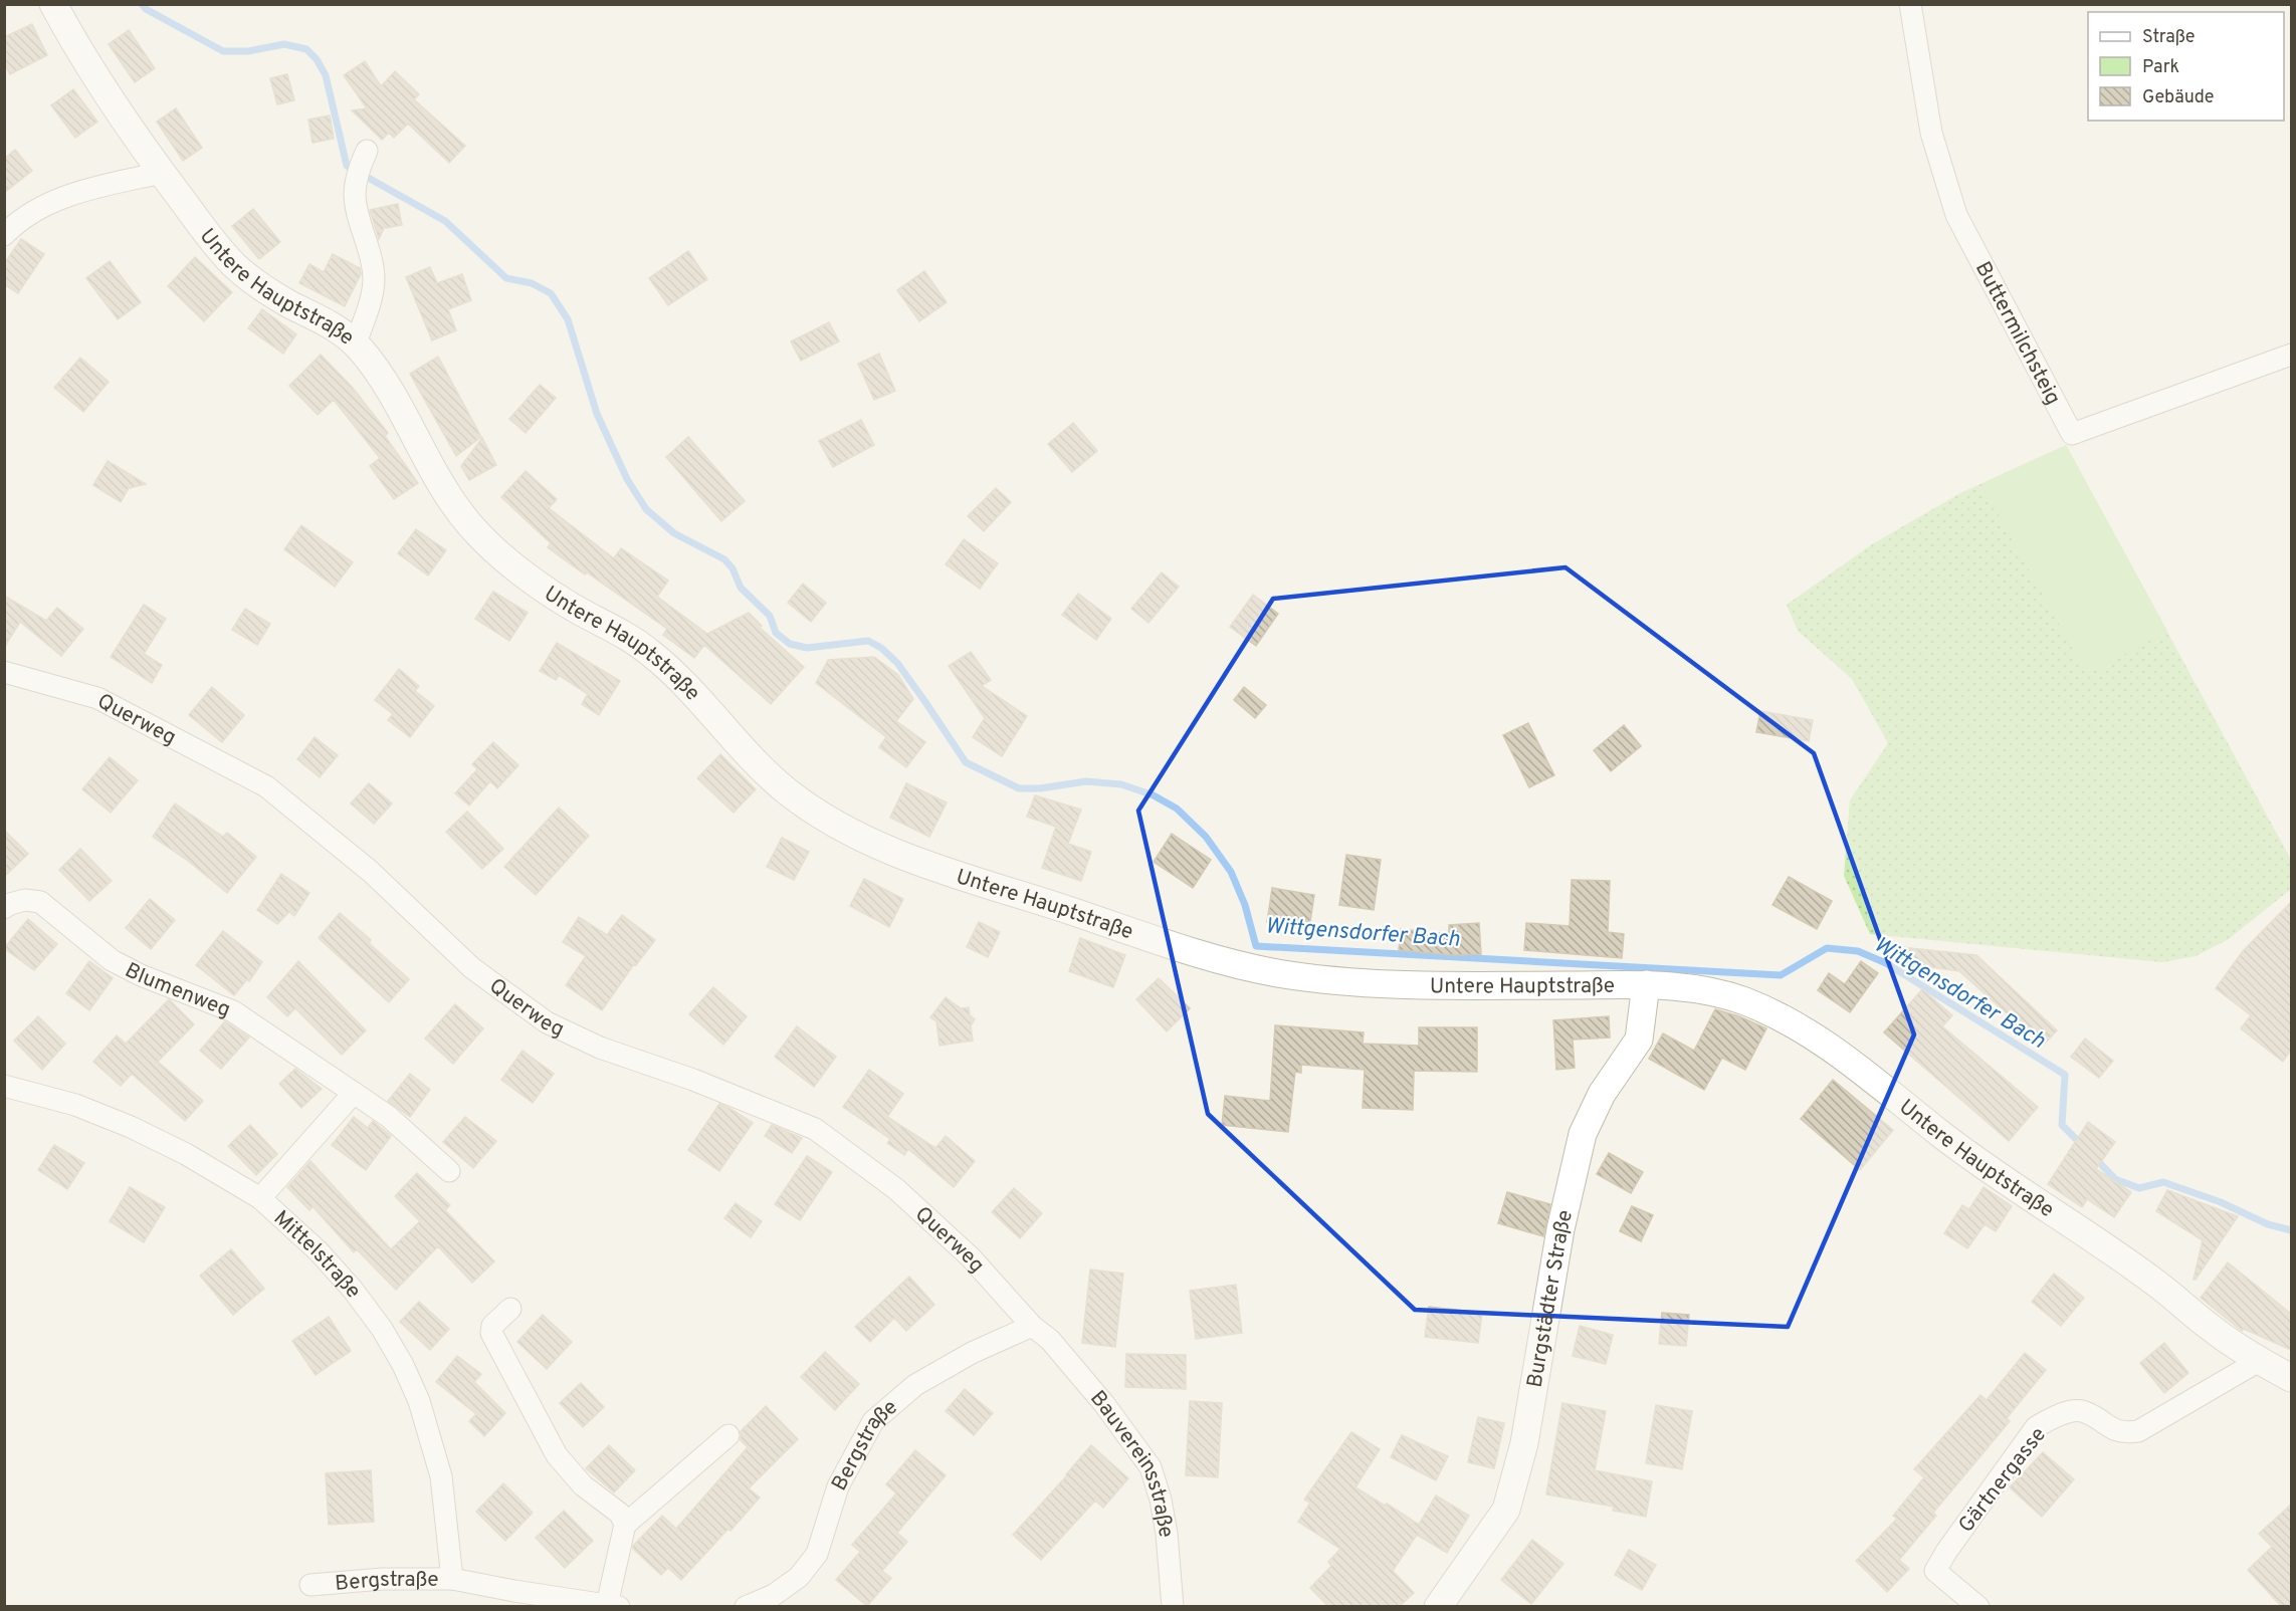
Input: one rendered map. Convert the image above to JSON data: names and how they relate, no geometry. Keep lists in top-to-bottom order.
{
  "streets": {
    "street": [
      "Untere Hauptstraße",
      "Buttermilchsteig",
      "Querweg",
      "Blumenweg",
      "Mittelstraße",
      "Burgstädter Straße",
      "Bergstraße",
      "Bauvereinsstraße",
      "Gärtnergasse"
    ]
  },
  "crossings": [
    ["Untere Hauptstraße", "Burgstädter Straße"],
    ["Untere Hauptstraße", "Gärtnergasse"],
    ["Querweg", "Bergstraße"],
    ["Querweg", "Bauvereinsstraße"],
    ["Mittelstraße", "Bergstraße"]
  ],
  "water": ["Wittgensdorfer Bach"],
  "legend": ["Straße", "Park", "Gebäude"]
}
